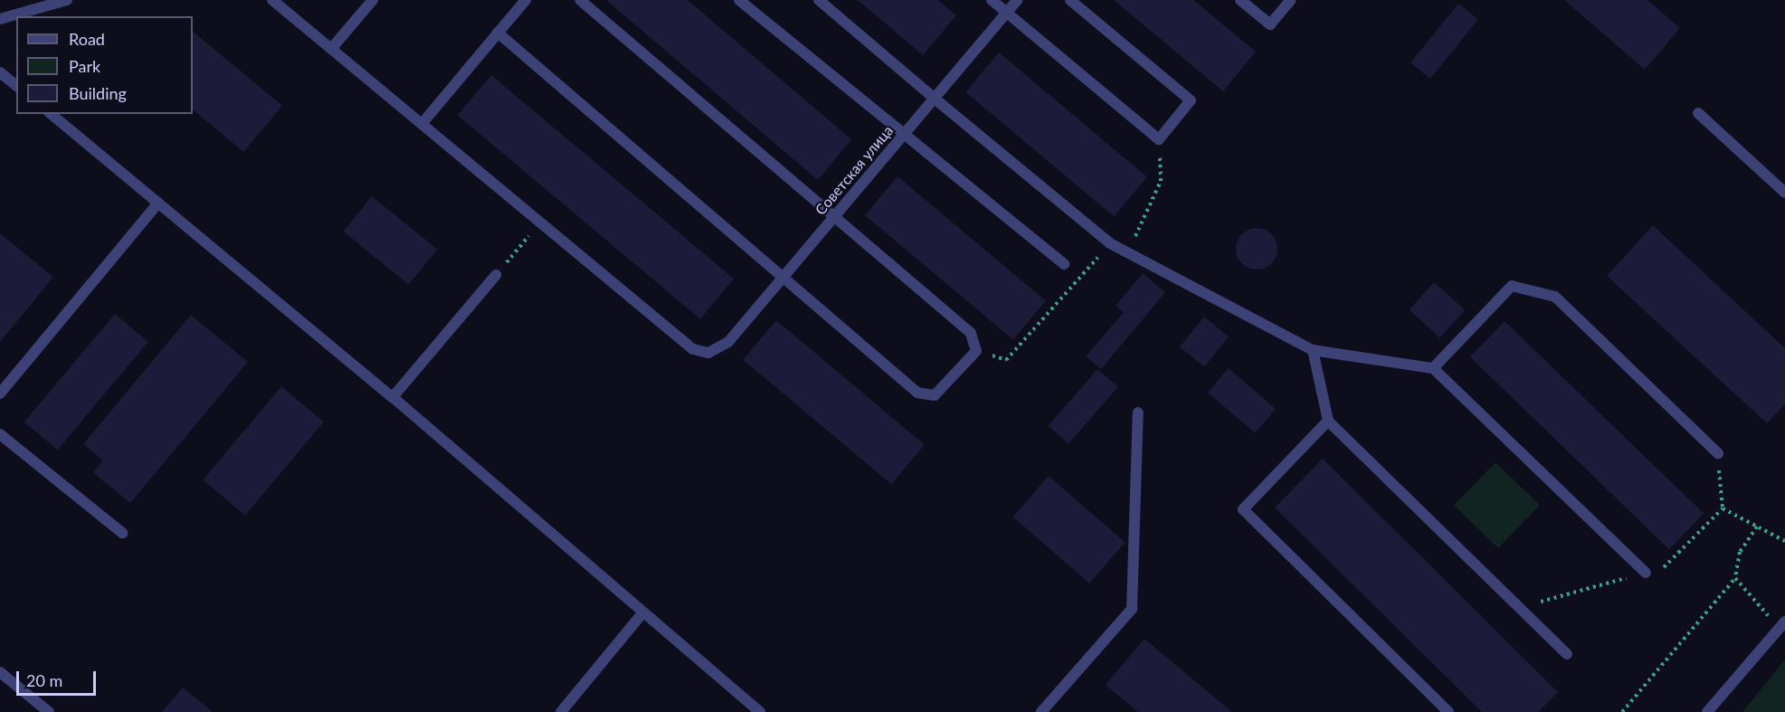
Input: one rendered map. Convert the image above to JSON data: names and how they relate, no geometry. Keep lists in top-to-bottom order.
{
  "streets": {
    "street": ["Советская улица"]
  },
  "legend": ["Road", "Park", "Building"],
  "scale_bar": "20 m"
}
